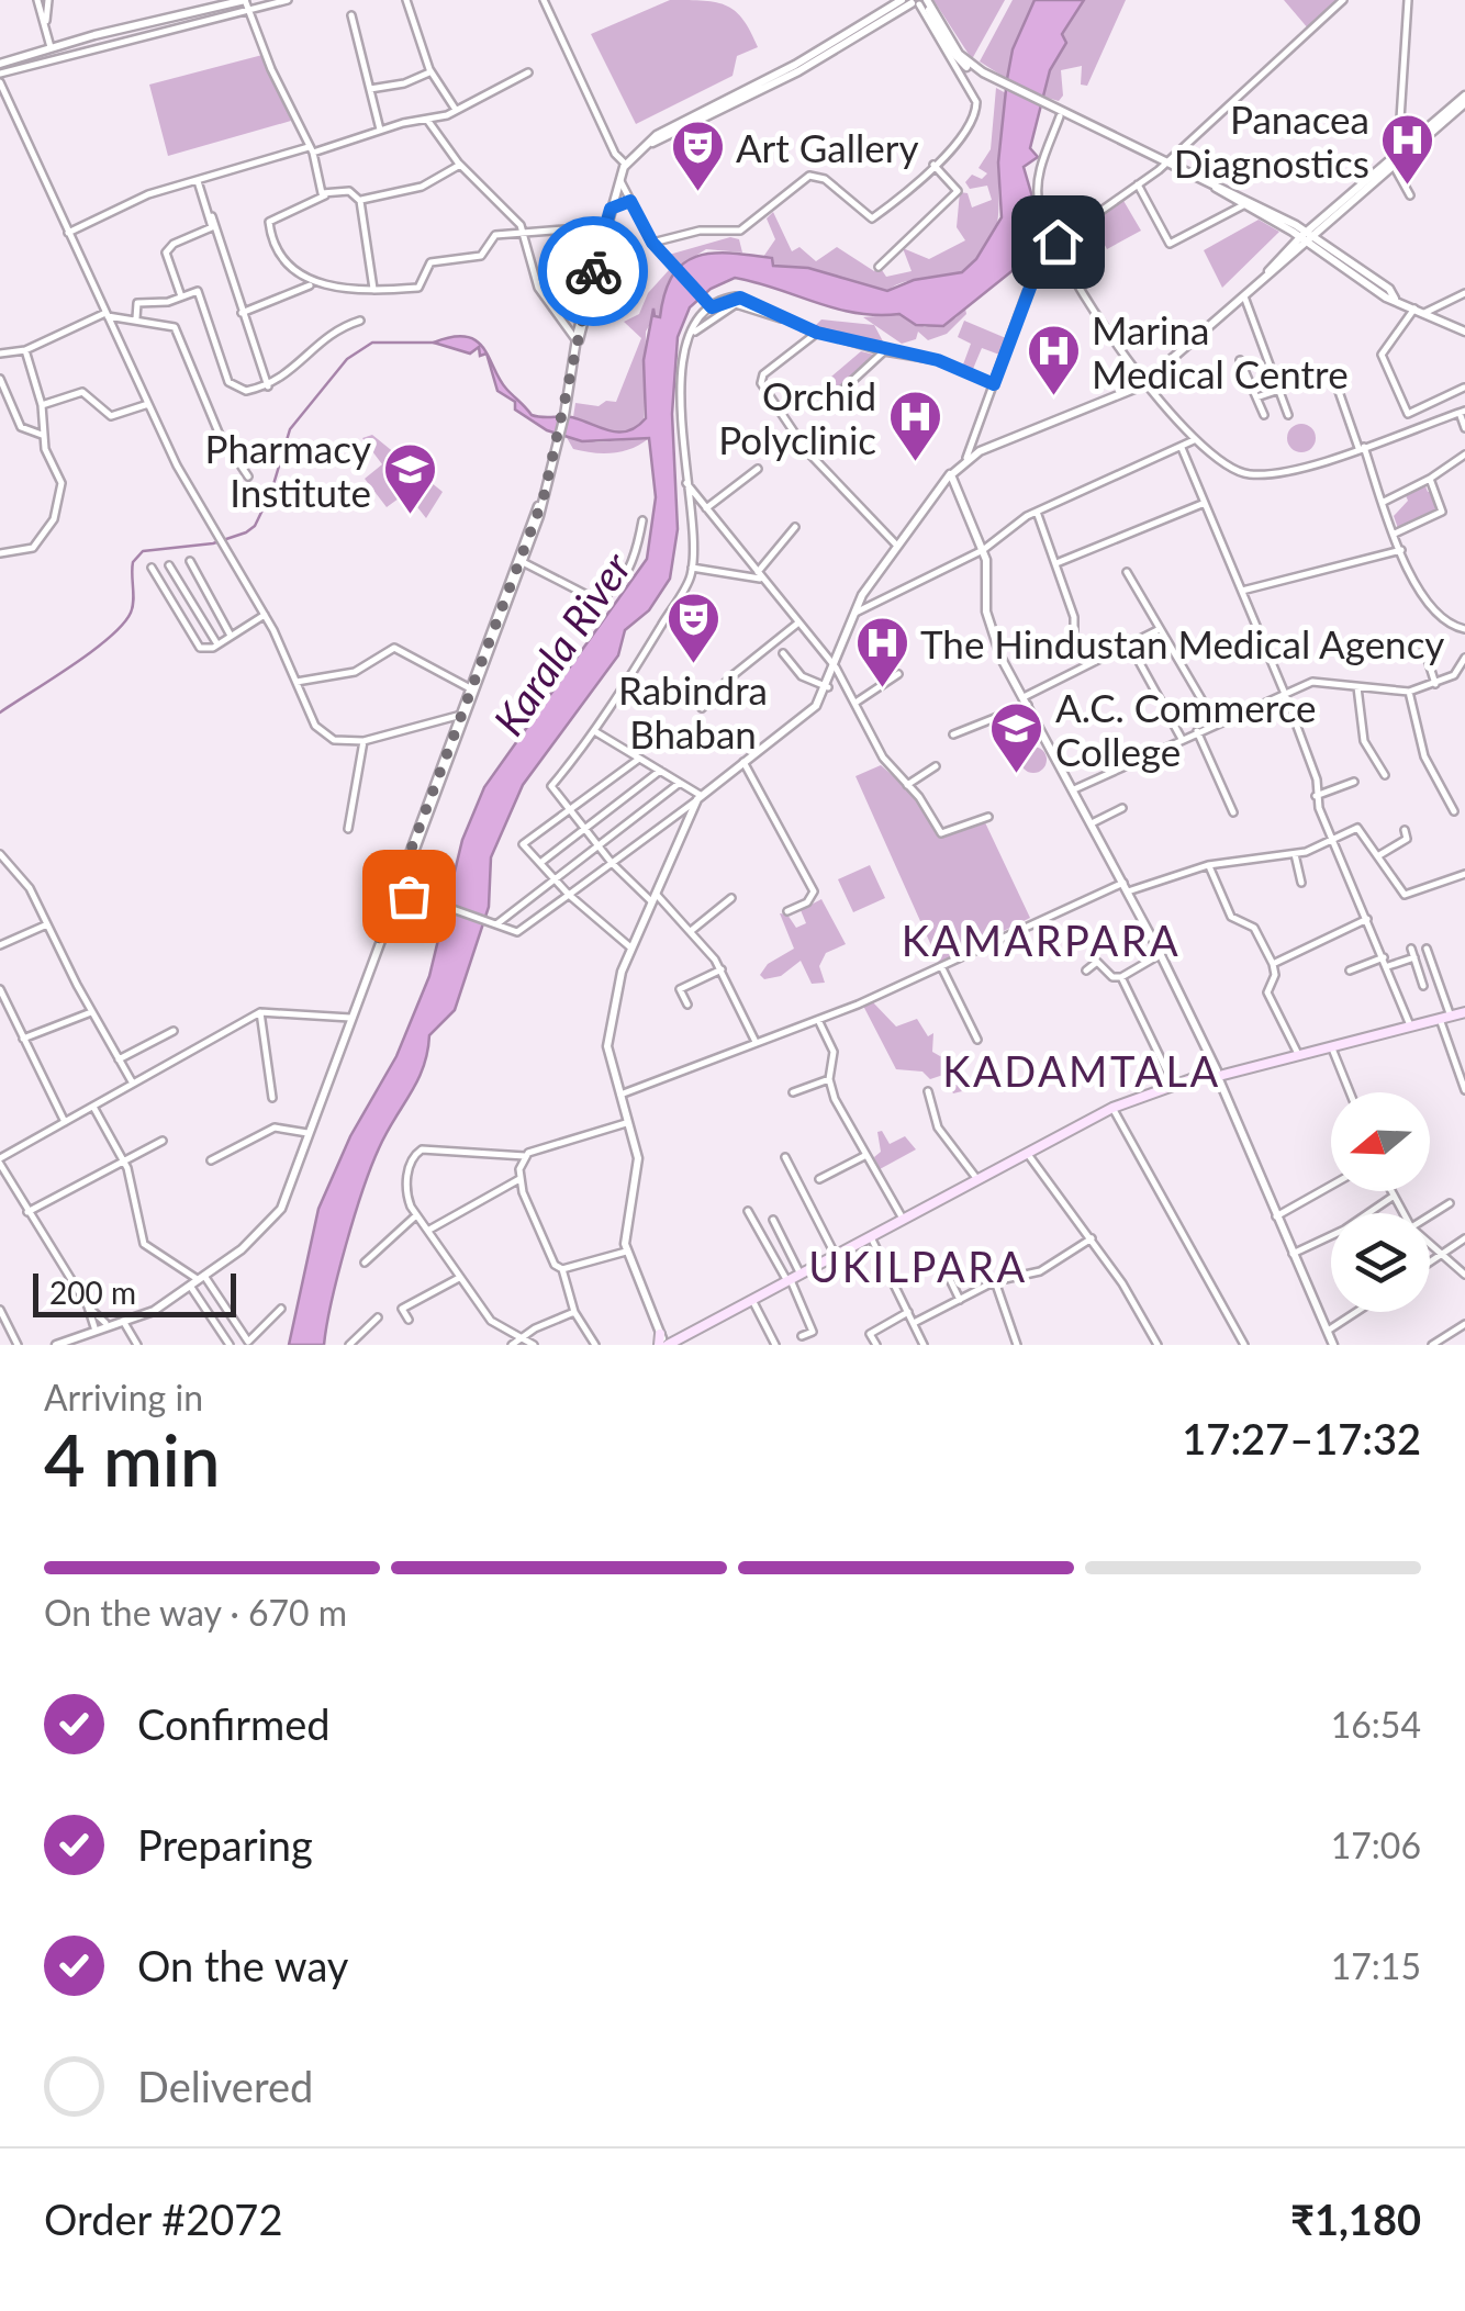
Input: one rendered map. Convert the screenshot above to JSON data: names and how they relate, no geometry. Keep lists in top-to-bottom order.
{
  "districts": ["KAMARPARA", "KADAMTALA", "UKILPARA"],
  "water": ["Karala River"],
  "places": {
    "hospital": [
      "Panacea Diagnostics",
      "Marina Medical Centre",
      "Orchid Polyclinic",
      "The Hindustan Medical Agency"
    ],
    "theatre": ["Art Gallery", "Rabindra Bhaban"],
    "school or university": ["Pharmacy Institute", "A.C. Commerce College"]
  },
  "scale_bar": "200 m",
  "north": "left",
  "page": {
    "scale": "200 m",
    "heading": ["4 min", "Arriving in", "17:27–17:32"],
    "panel": ["Order #2072", "₹1,180"],
    "bar": "On the way · 670 m",
    "list": [
      ["Confirmed", "16:54"],
      ["Preparing", "17:06"],
      ["On the way", "17:15"],
      "Delivered"
    ]
  }
}
